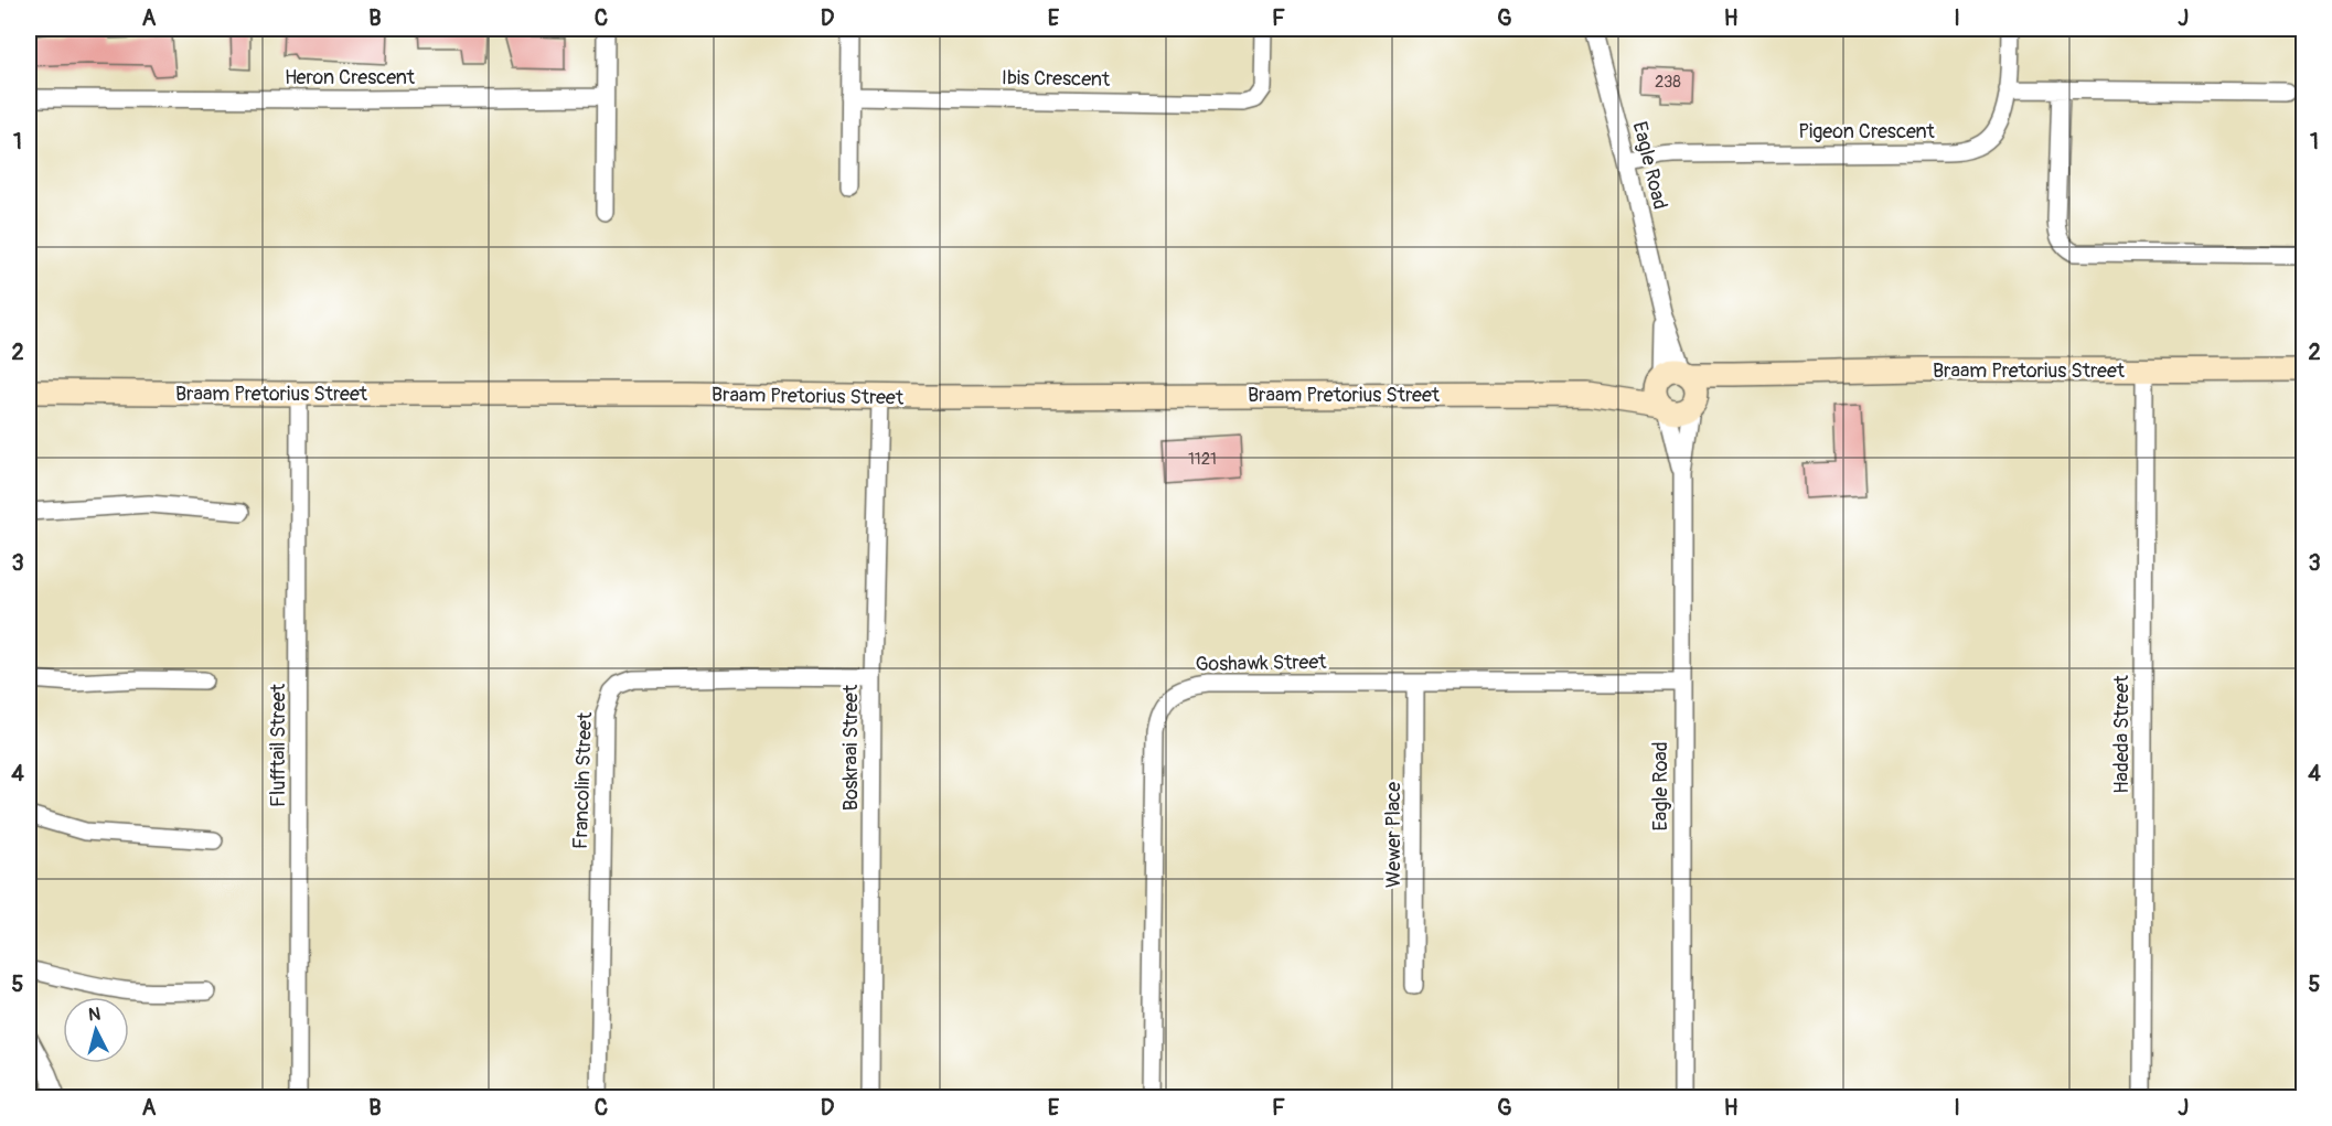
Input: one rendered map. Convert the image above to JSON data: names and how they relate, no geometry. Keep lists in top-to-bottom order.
{
  "streets": {
    "street": [
      "Heron Crescent",
      "Ibis Crescent",
      "Pigeon Crescent",
      "Eagle Road",
      "Braam Pretorius Street",
      "Goshawk Street",
      "Hadeda Street",
      "Flufftail Street",
      "Boskraai Street",
      "Francolin Street",
      "Wewer Place"
    ]
  },
  "crossings": [
    ["Pigeon Crescent", "Eagle Road"],
    ["Eagle Road", "Braam Pretorius Street"],
    ["Eagle Road", "Goshawk Street"],
    ["Braam Pretorius Street", "Hadeda Street"],
    ["Braam Pretorius Street", "Flufftail Street"],
    ["Braam Pretorius Street", "Boskraai Street"],
    ["Goshawk Street", "Wewer Place"],
    ["Boskraai Street", "Francolin Street"]
  ],
  "house_numbers": ["238", "1121"],
  "north": "top",
  "grid": {
    "columns": [
      "A",
      "B",
      "C",
      "D",
      "E",
      "F",
      "G",
      "H",
      "I",
      "J"
    ],
    "rows": [
      "1",
      "2",
      "3",
      "4",
      "5"
    ]
  }
}
